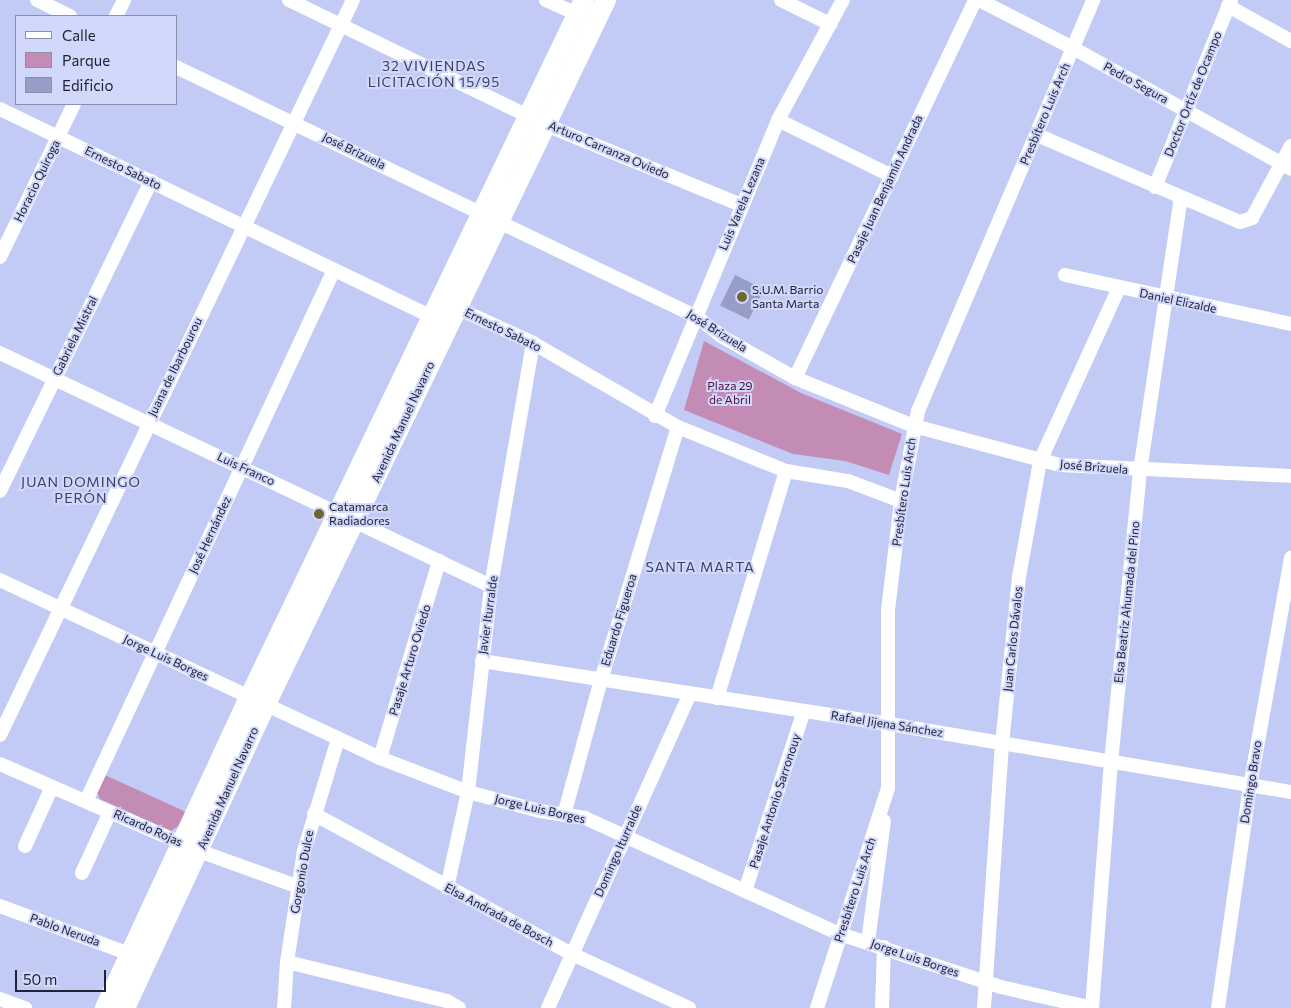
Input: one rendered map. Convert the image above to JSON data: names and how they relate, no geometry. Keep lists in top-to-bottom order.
{
  "streets": {
    "main road": ["Avenida Manuel Navarro"],
    "street": [
      "Pedro Segura",
      "Doctor Ortíz de Ocampo",
      "Presbítero Luis Arch",
      "Arturo Carranza Oviedo",
      "José Brizuela",
      "Ernesto Sabato",
      "Horacio Quiroga",
      "Pasaje Juan Benjamín Andrada",
      "Luis Varela Lezana",
      "Daniel Elizalde",
      "Gabriela Mistral",
      "Juana de Ibarbourou",
      "Luis Franco",
      "José Hernández",
      "Elsa Beatriz Ahumada del Pino",
      "Javier Iturralde",
      "Eduardo Figueroa",
      "Juan Carlos Dávalos",
      "Jorge Luis Borges",
      "Pasaje Arturo Oviedo",
      "Rafael Jijena Sánchez",
      "Domingo Bravo",
      "Pasaje Antonio Sarronouy",
      "Ricardo Rojas",
      "Domingo Iturralde",
      "Gorgonio Dulce",
      "Elsa Andrada de Bosch",
      "Pablo Neruda"
    ]
  },
  "crossings": [
    ["Pedro Segura", "Doctor Ortíz de Ocampo"],
    ["Pedro Segura", "Presbítero Luis Arch"],
    ["Pedro Segura", "Pasaje Juan Benjamín Andrada"],
    ["Presbítero Luis Arch", "José Brizuela"],
    ["Presbítero Luis Arch", "Ernesto Sabato"],
    ["Presbítero Luis Arch", "Jorge Luis Borges"],
    ["Presbítero Luis Arch", "Rafael Jijena Sánchez"],
    ["Arturo Carranza Oviedo", "Luis Varela Lezana"],
    ["Arturo Carranza Oviedo", "Juana de Ibarbourou"],
    ["Arturo Carranza Oviedo", "Avenida Manuel Navarro"],
    ["José Brizuela", "Pasaje Juan Benjamín Andrada"],
    ["José Brizuela", "Luis Varela Lezana"],
    ["José Brizuela", "Juana de Ibarbourou"],
    ["José Brizuela", "Avenida Manuel Navarro"],
    ["José Brizuela", "Elsa Beatriz Ahumada del Pino"],
    ["José Brizuela", "Juan Carlos Dávalos"],
    ["Ernesto Sabato", "Horacio Quiroga"],
    ["Ernesto Sabato", "Luis Varela Lezana"],
    ["Ernesto Sabato", "Gabriela Mistral"],
    ["Ernesto Sabato", "Juana de Ibarbourou"],
    ["Ernesto Sabato", "Avenida Manuel Navarro"],
    ["Ernesto Sabato", "José Hernández"],
    ["Ernesto Sabato", "Javier Iturralde"],
    ["Ernesto Sabato", "Eduardo Figueroa"],
    ["Daniel Elizalde", "Elsa Beatriz Ahumada del Pino"],
    ["Daniel Elizalde", "Juan Carlos Dávalos"],
    ["Gabriela Mistral", "Luis Franco"],
    ["Juana de Ibarbourou", "Luis Franco"],
    ["Juana de Ibarbourou", "Jorge Luis Borges"],
    ["Avenida Manuel Navarro", "Luis Franco"],
    ["Avenida Manuel Navarro", "Jorge Luis Borges"],
    ["Avenida Manuel Navarro", "Ricardo Rojas"],
    ["Avenida Manuel Navarro", "Pablo Neruda"],
    ["Luis Franco", "José Hernández"],
    ["Luis Franco", "Javier Iturralde"],
    ["Luis Franco", "Pasaje Arturo Oviedo"],
    ["José Hernández", "Jorge Luis Borges"],
    ["José Hernández", "Ricardo Rojas"],
    ["Elsa Beatriz Ahumada del Pino", "Jorge Luis Borges"],
    ["Elsa Beatriz Ahumada del Pino", "Rafael Jijena Sánchez"],
    ["Javier Iturralde", "Jorge Luis Borges"],
    ["Javier Iturralde", "Rafael Jijena Sánchez"],
    ["Javier Iturralde", "Elsa Andrada de Bosch"],
    ["Eduardo Figueroa", "Jorge Luis Borges"],
    ["Eduardo Figueroa", "Rafael Jijena Sánchez"],
    ["Juan Carlos Dávalos", "Jorge Luis Borges"],
    ["Juan Carlos Dávalos", "Rafael Jijena Sánchez"],
    ["Jorge Luis Borges", "Pasaje Arturo Oviedo"],
    ["Jorge Luis Borges", "Pasaje Antonio Sarronouy"],
    ["Jorge Luis Borges", "Domingo Iturralde"],
    ["Jorge Luis Borges", "Gorgonio Dulce"],
    ["Rafael Jijena Sánchez", "Domingo Bravo"],
    ["Rafael Jijena Sánchez", "Pasaje Antonio Sarronouy"],
    ["Rafael Jijena Sánchez", "Domingo Iturralde"],
    ["Ricardo Rojas", "Gorgonio Dulce"],
    ["Domingo Iturralde", "Elsa Andrada de Bosch"],
    ["Gorgonio Dulce", "Elsa Andrada de Bosch"]
  ],
  "districts": ["32 VIVIENDAS LICITACIÓN 15/95", "JUAN DOMINGO PERÓN", "SANTA MARTA"],
  "parks": ["Plaza 29 de Abril"],
  "places": ["S.U.M. Barrio Santa Marta", "Catamarca Radiadores"],
  "legend": ["Calle", "Parque", "Edificio"],
  "scale_bar": "50 m"
}
